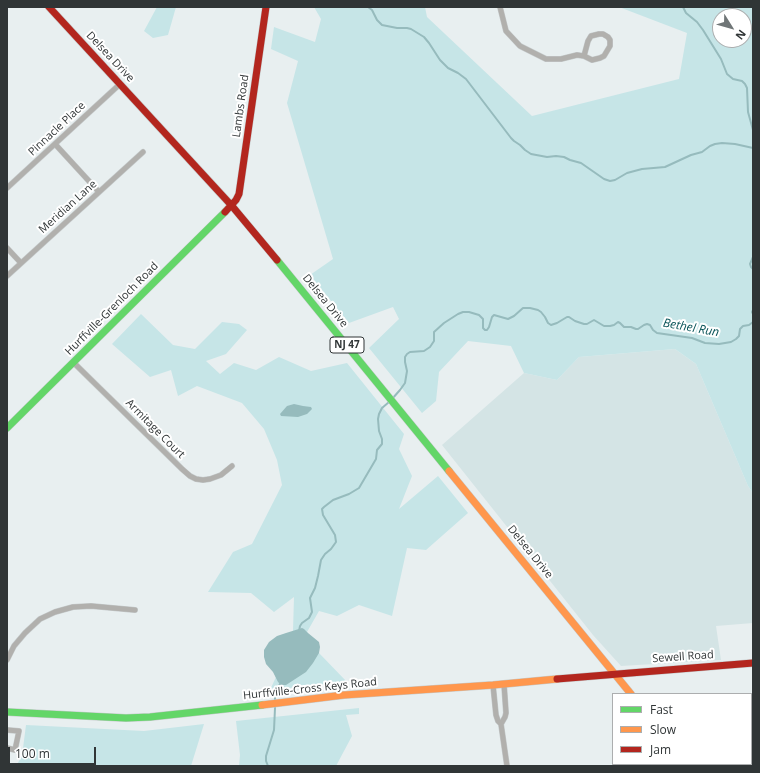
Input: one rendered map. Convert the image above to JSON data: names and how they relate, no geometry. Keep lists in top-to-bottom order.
{
  "streets": {
    "main road": [
      "Delsea Drive",
      "Lambs Road",
      "Hurffville-Grenloch Road",
      "NJ 47",
      "Sewell Road",
      "Hurffville-Cross Keys Road"
    ],
    "street": ["Pinnacle Place", "Meridian Lane", "Armitage Court"]
  },
  "crossings": [
    ["Delsea Drive", "Lambs Road"],
    ["Delsea Drive", "Pinnacle Place"],
    ["Delsea Drive", "Hurffville-Grenloch Road"],
    ["Delsea Drive", "Sewell Road"],
    ["Delsea Drive", "Hurffville-Cross Keys Road"],
    ["Lambs Road", "Hurffville-Grenloch Road"],
    ["Hurffville-Grenloch Road", "Armitage Court"],
    ["Sewell Road", "Hurffville-Cross Keys Road"]
  ],
  "water": ["Bethel Run"],
  "legend": ["Fast", "Slow", "Jam"],
  "scale_bar": "100 m",
  "north": "bottom right"
}
